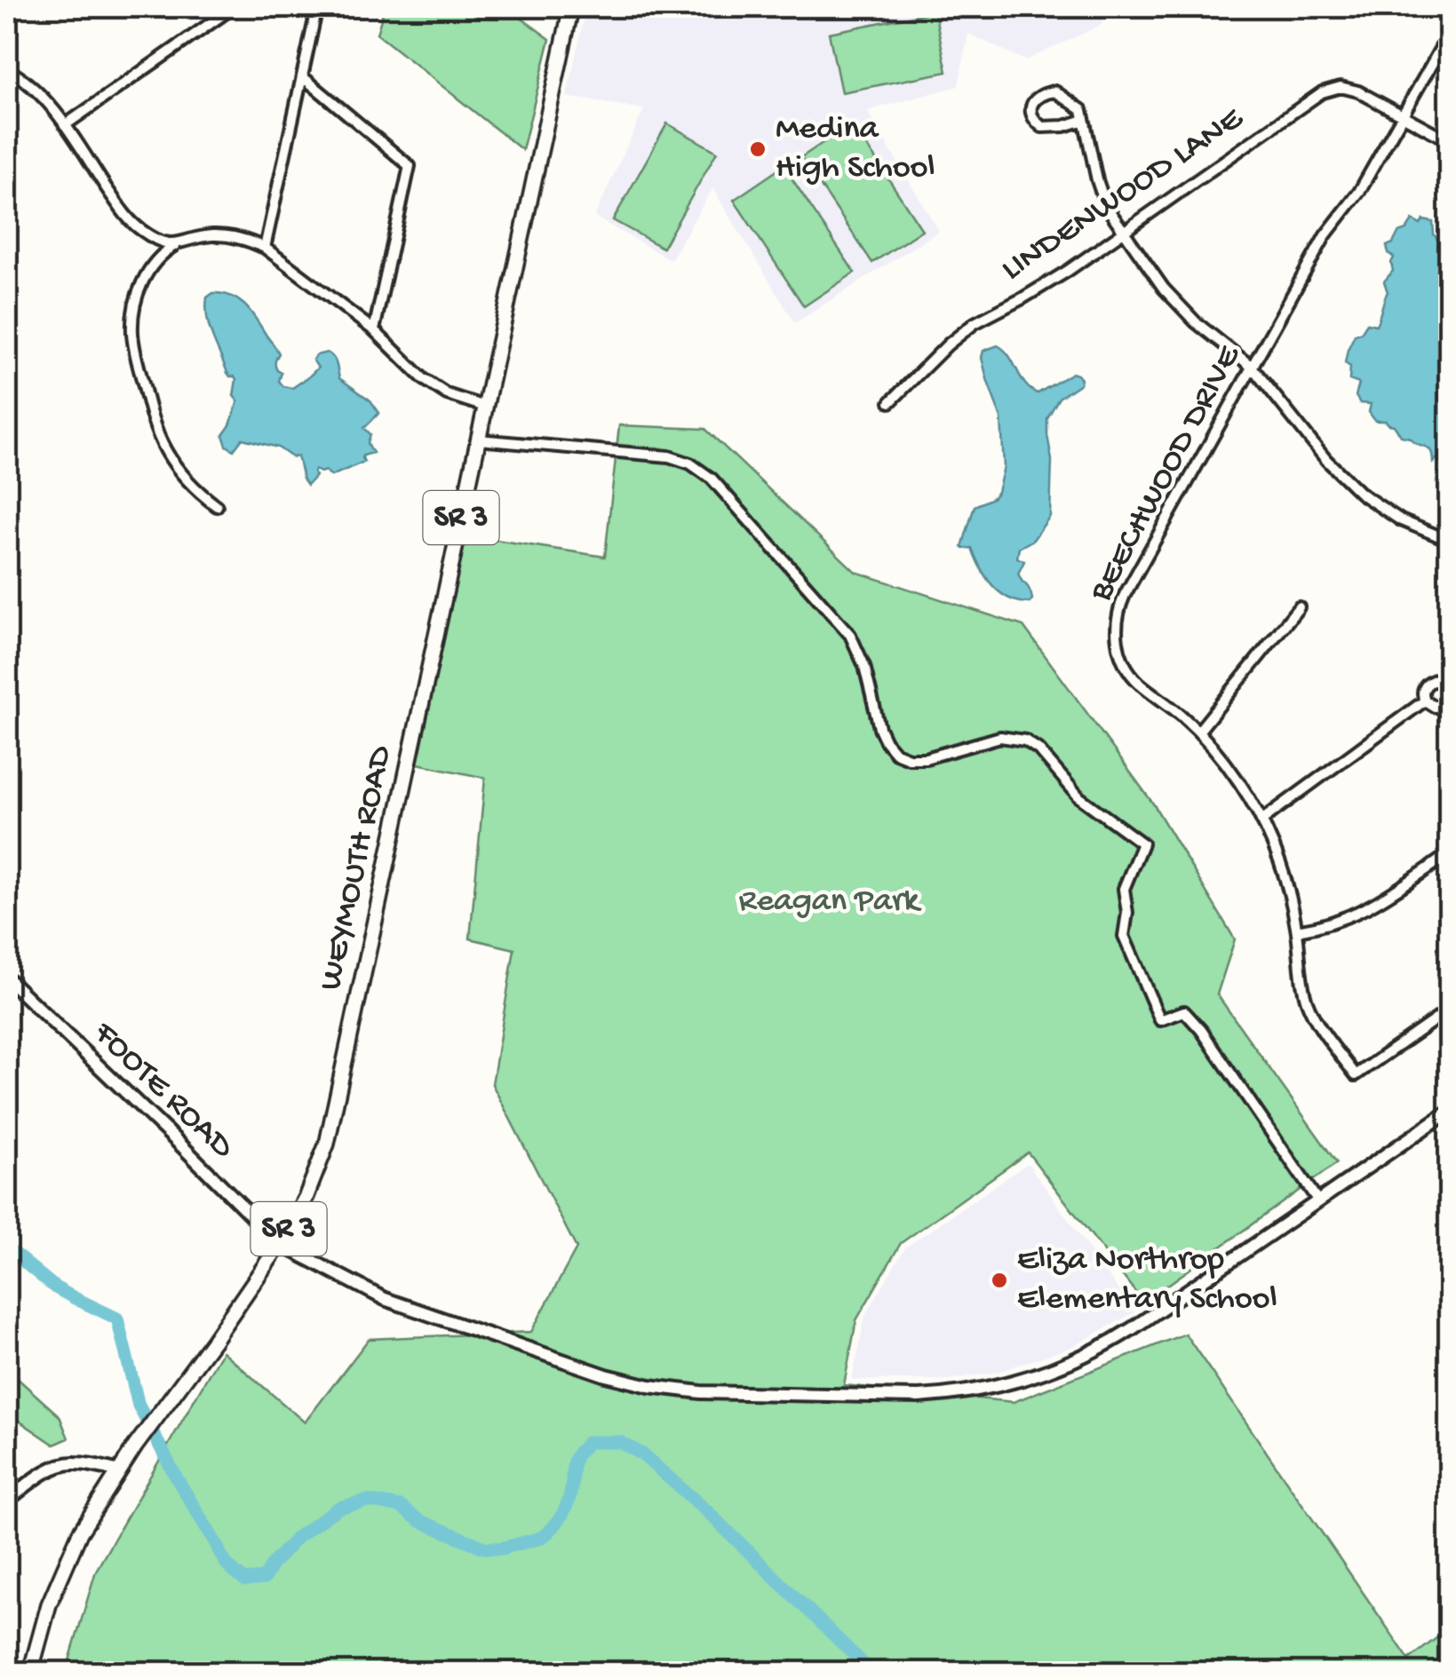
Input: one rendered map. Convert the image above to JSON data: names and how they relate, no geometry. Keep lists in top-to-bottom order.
{
  "streets": {
    "main road": ["SR 3", "WEYMOUTH ROAD"],
    "street": ["LINDENWOOD LANE", "BEECHWOOD DRIVE", "FOOTE ROAD"]
  },
  "crossings": [
    ["LINDENWOOD LANE", "BEECHWOOD DRIVE"],
    ["WEYMOUTH ROAD", "FOOTE ROAD"]
  ],
  "parks": ["Reagan Park"],
  "places": ["Medina High School", "Eliza Northrop Elementary School"]
}
